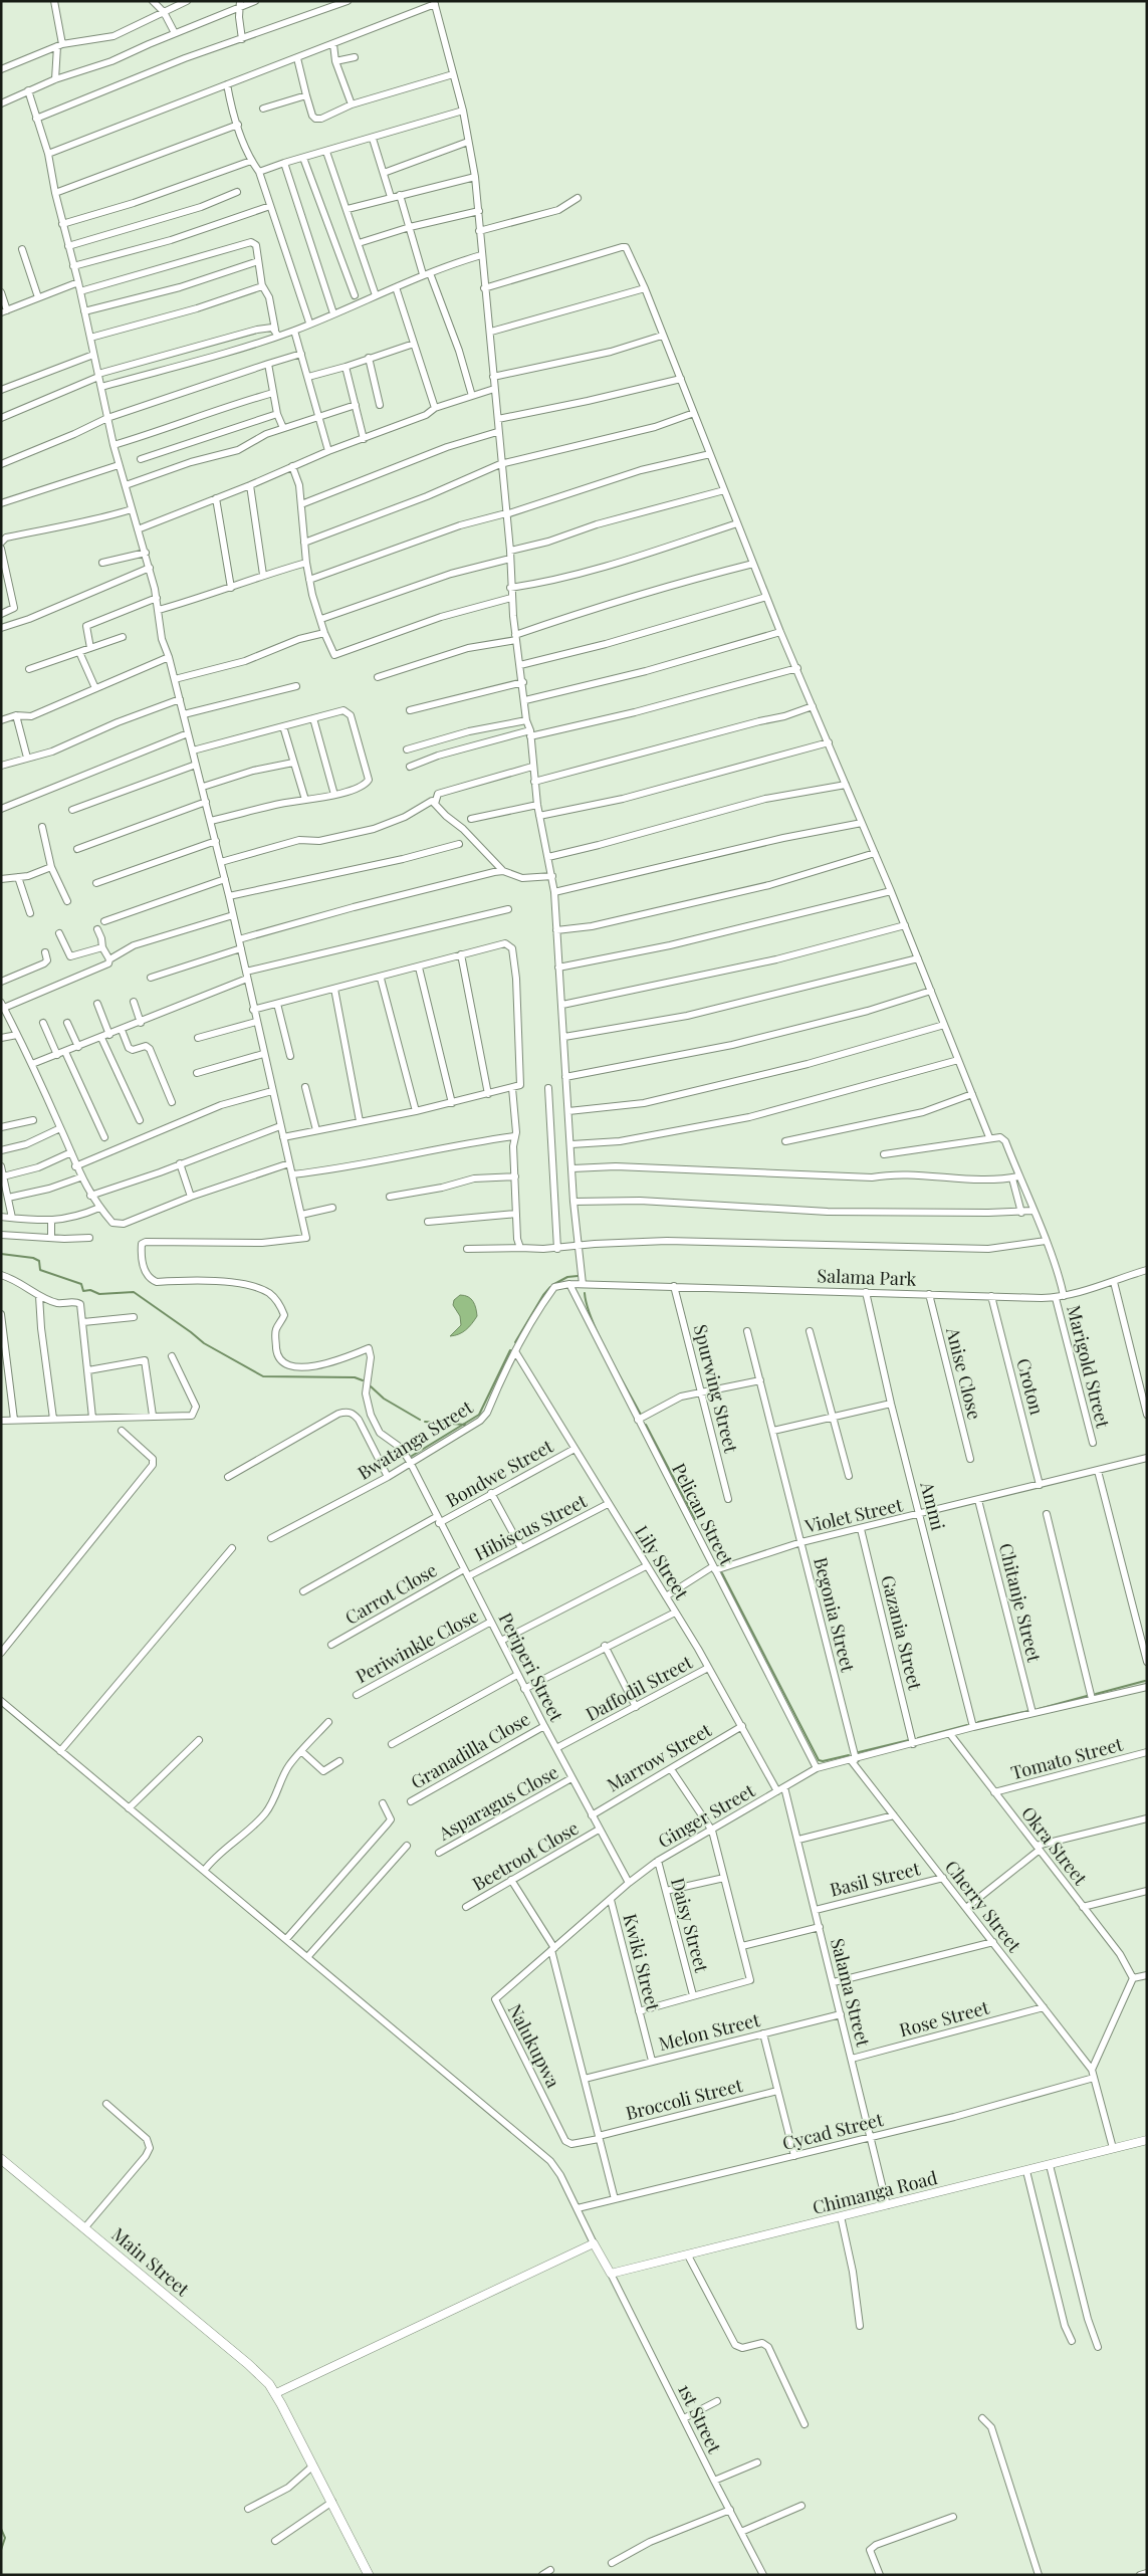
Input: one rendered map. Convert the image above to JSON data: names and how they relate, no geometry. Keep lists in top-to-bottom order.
{
  "streets": {
    "main road": ["Main Street"],
    "street": [
      "Salama Park",
      "Marigold Street",
      "Anise Close",
      "Croton",
      "Spurwing Street",
      "Bwatanga Street",
      "Bondwe Street",
      "Ammi",
      "Pelican Street",
      "Violet Street",
      "Hibiscus Street",
      "Lily Street",
      "Carrot Close",
      "Chitanje Street",
      "Begonia Street",
      "Gazania Street",
      "Periwinkle Close",
      "Periperi Street",
      "Daffodil Street",
      "Granadilla Close",
      "Marrow Street",
      "Tomato Street",
      "Asparagus Close",
      "Ginger Street",
      "Okra Street",
      "Beetroot Close",
      "Basil Street",
      "Cherry Street",
      "Daisy Street",
      "Kwiki Street",
      "Salama Street",
      "Rose Street",
      "Melon Street",
      "Nalukupwa",
      "Broccoli Street",
      "Cycad Street",
      "Chimanga Road",
      "1st Street"
    ]
  },
  "crossings": [
    ["Salama Park", "Marigold Street"],
    ["Salama Park", "Anise Close"],
    ["Salama Park", "Croton"],
    ["Salama Park", "Spurwing Street"],
    ["Salama Park", "Ammi"],
    ["Croton", "Violet Street"],
    ["Bwatanga Street", "Pelican Street"],
    ["Bwatanga Street", "Lily Street"],
    ["Bwatanga Street", "Periperi Street"],
    ["Bondwe Street", "Lily Street"],
    ["Bondwe Street", "Periperi Street"],
    ["Ammi", "Violet Street"],
    ["Ammi", "Ginger Street"],
    ["Pelican Street", "Violet Street"],
    ["Pelican Street", "Ginger Street"],
    ["Violet Street", "Lily Street"],
    ["Violet Street", "Chitanje Street"],
    ["Violet Street", "Begonia Street"],
    ["Violet Street", "Gazania Street"],
    ["Hibiscus Street", "Lily Street"],
    ["Hibiscus Street", "Periperi Street"],
    ["Lily Street", "Daffodil Street"],
    ["Lily Street", "Marrow Street"],
    ["Lily Street", "Ginger Street"],
    ["Carrot Close", "Periperi Street"],
    ["Chitanje Street", "Ginger Street"],
    ["Begonia Street", "Ginger Street"],
    ["Begonia Street", "Cherry Street"],
    ["Gazania Street", "Ginger Street"],
    ["Periwinkle Close", "Periperi Street"],
    ["Periperi Street", "Daffodil Street"],
    ["Periperi Street", "Granadilla Close"],
    ["Periperi Street", "Marrow Street"],
    ["Periperi Street", "Asparagus Close"],
    ["Periperi Street", "Ginger Street"],
    ["Periperi Street", "Beetroot Close"],
    ["Tomato Street", "Okra Street"],
    ["Ginger Street", "Okra Street"],
    ["Ginger Street", "Cherry Street"],
    ["Ginger Street", "Daisy Street"],
    ["Ginger Street", "Kwiki Street"],
    ["Ginger Street", "Salama Street"],
    ["Ginger Street", "Nalukupwa"],
    ["Basil Street", "Cherry Street"],
    ["Basil Street", "Salama Street"],
    ["Cherry Street", "Rose Street"],
    ["Kwiki Street", "Melon Street"],
    ["Salama Street", "Rose Street"],
    ["Salama Street", "Melon Street"],
    ["Salama Street", "Cycad Street"],
    ["Salama Street", "Chimanga Road"],
    ["Nalukupwa", "Broccoli Street"],
    ["Chimanga Road", "1st Street"]
  ]
}
